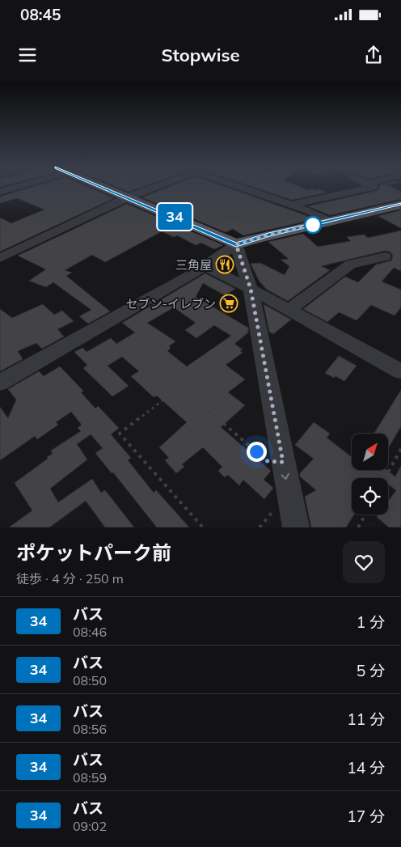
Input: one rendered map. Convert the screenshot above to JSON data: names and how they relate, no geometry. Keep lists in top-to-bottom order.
{
  "places": {
    "restaurant": ["三角屋"],
    "supermarket": ["セブン-イレブン"]
  },
  "lines": ["bus line 34"],
  "north": "top right",
  "page": {
    "status": "08:45",
    "header": "Stopwise",
    "on_map": "34",
    "heading": ["ポケットパーク前", "徒歩 · 4 分 · 250 m"],
    "list": [
      {
        "mark": "34",
        "name": "バス",
        "note": "08:46",
        "value": "1 分"
      },
      {
        "mark": "34",
        "name": "バス",
        "note": "08:50",
        "value": "5 分"
      },
      {
        "mark": "34",
        "name": "バス",
        "note": "08:56",
        "value": "11 分"
      },
      {
        "mark": "34",
        "name": "バス",
        "note": "08:59",
        "value": "14 分"
      },
      {
        "mark": "34",
        "name": "バス",
        "note": "09:02",
        "value": "17 分"
      }
    ]
  }
}
